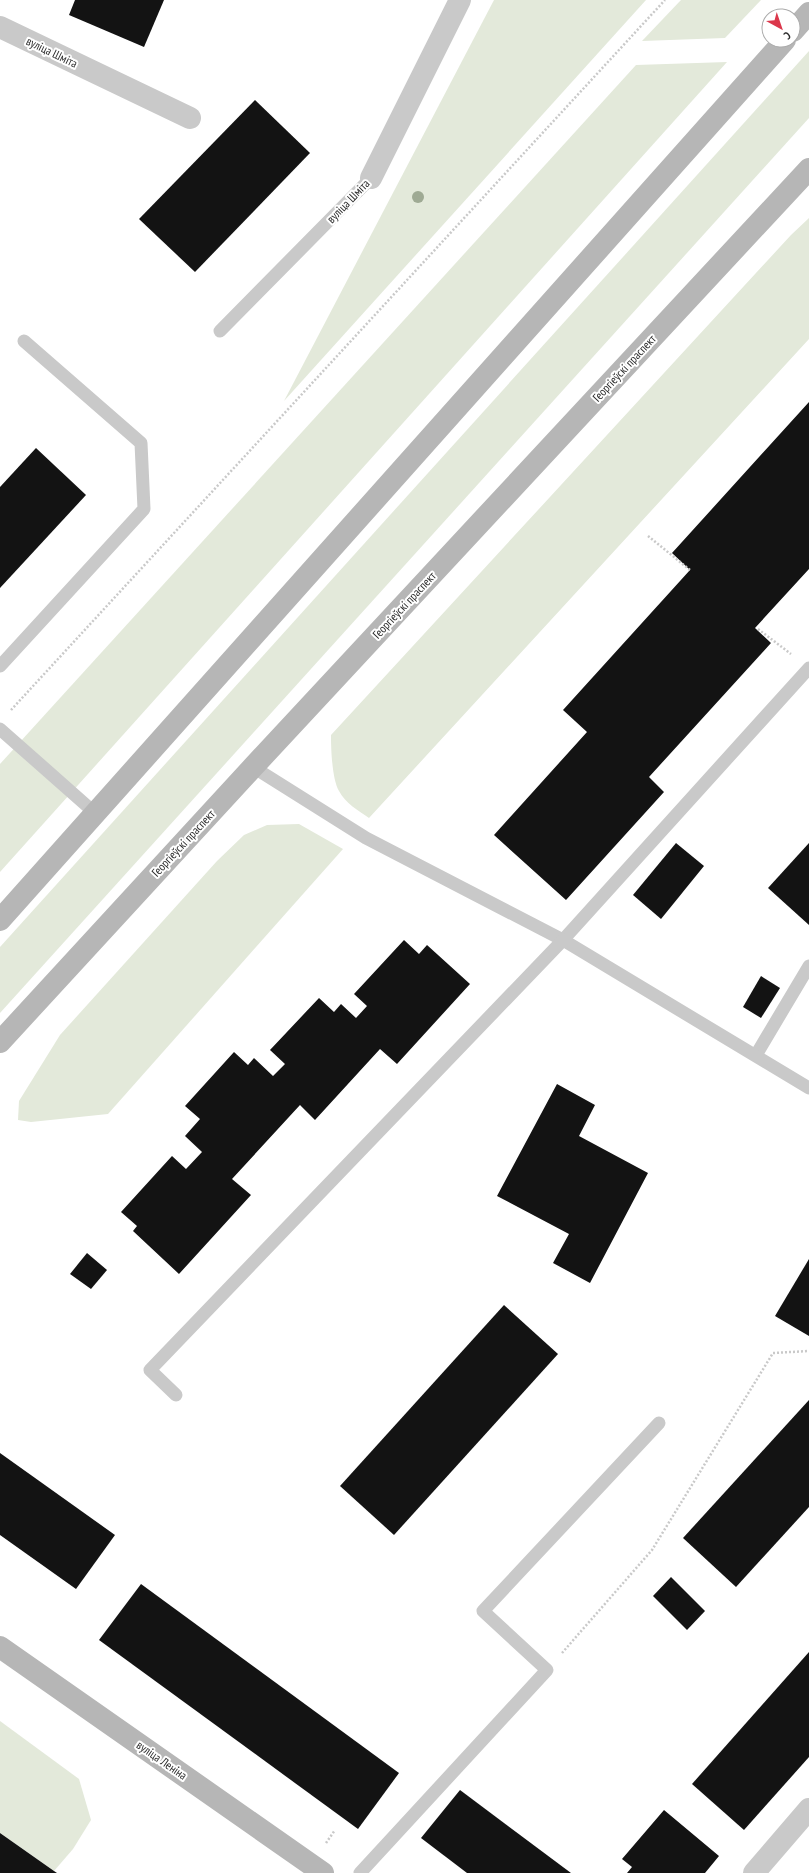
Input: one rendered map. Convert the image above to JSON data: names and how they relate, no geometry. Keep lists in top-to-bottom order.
{
  "streets": {
    "main road": ["Георгіеўскі праспект", "вуліца Леніна"],
    "street": ["вуліца Шміта"]
  },
  "north": "bottom right"
}
